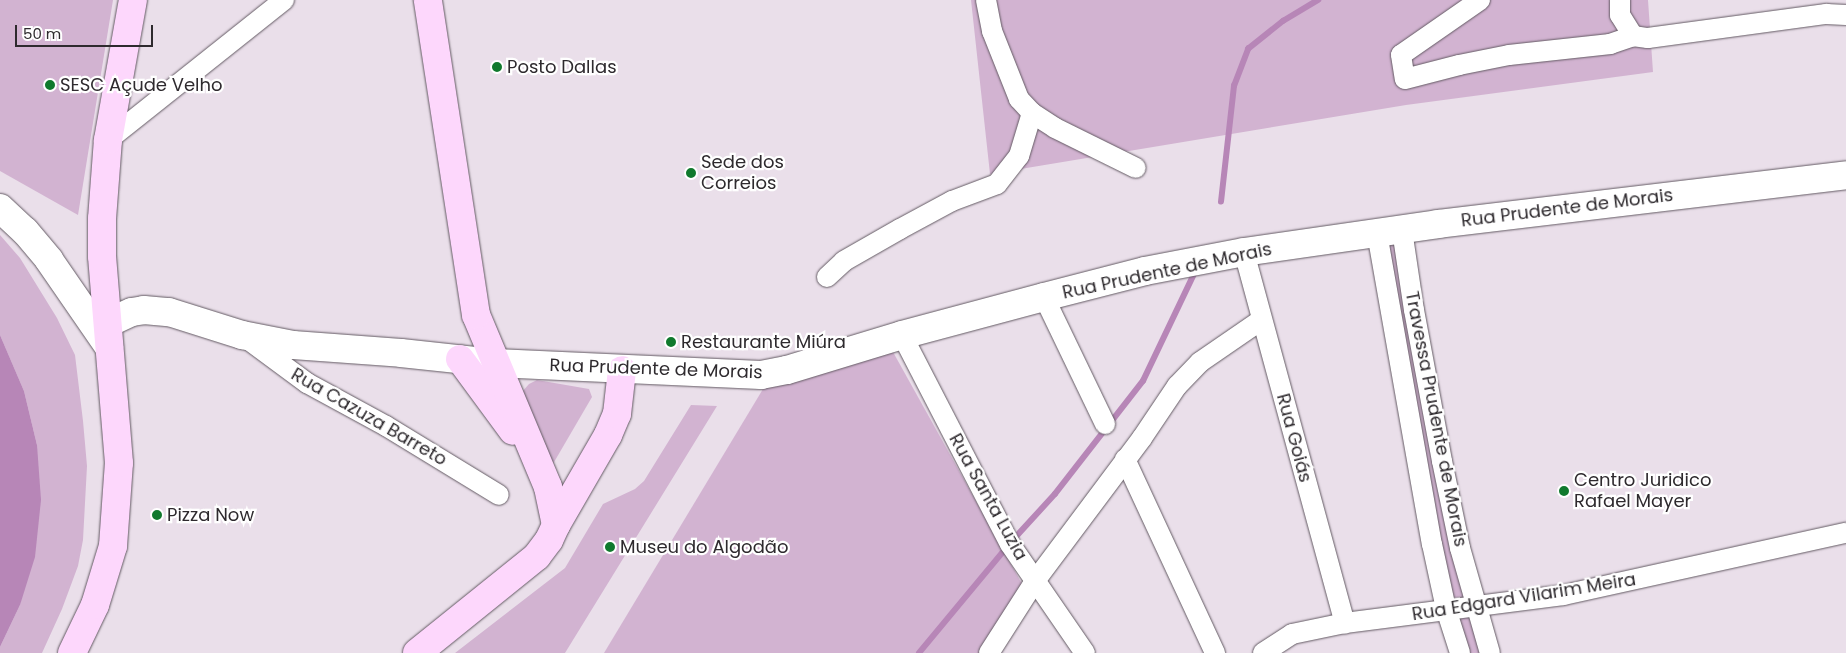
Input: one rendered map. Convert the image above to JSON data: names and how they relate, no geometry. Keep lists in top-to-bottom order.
{
  "streets": {
    "street": [
      "Rua Prudente de Morais",
      "Rua Cazuza Barreto",
      "Travessa Prudente de Morais",
      "Rua Goiás",
      "Rua Santa Luzia",
      "Rua Edgard Vilarim Meira"
    ]
  },
  "crossings": [
    ["Rua Prudente de Morais", "Rua Cazuza Barreto"],
    ["Rua Prudente de Morais", "Travessa Prudente de Morais"],
    ["Rua Prudente de Morais", "Rua Goiás"],
    ["Rua Prudente de Morais", "Rua Santa Luzia"],
    ["Travessa Prudente de Morais", "Rua Edgard Vilarim Meira"],
    ["Rua Goiás", "Rua Edgard Vilarim Meira"]
  ],
  "places": [
    "Posto Dallas",
    "SESC Açude Velho",
    "Sede dos Correios",
    "Restaurante Miúra",
    "Centro Juridico Rafael Mayer",
    "Pizza Now",
    "Museu do Algodão"
  ],
  "scale_bar": "50 m"
}
